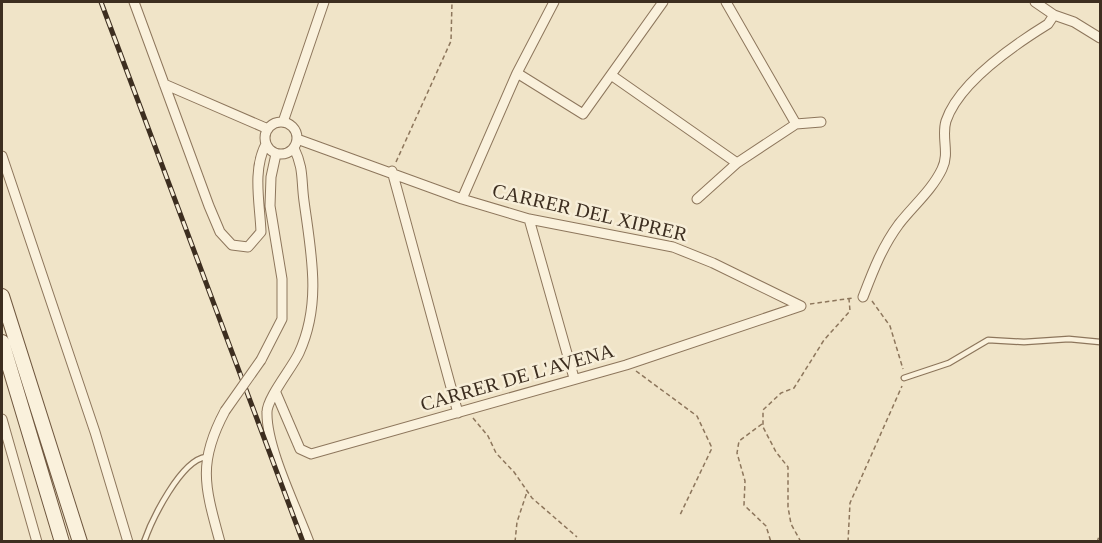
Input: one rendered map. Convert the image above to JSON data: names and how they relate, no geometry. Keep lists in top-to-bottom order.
{
  "streets": {
    "street": ["CARRER DEL XIPRER", "CARRER DE L'AVENA"]
  },
  "crossings": [
    ["CARRER DEL XIPRER", "CARRER DE L'AVENA"]
  ]
}
